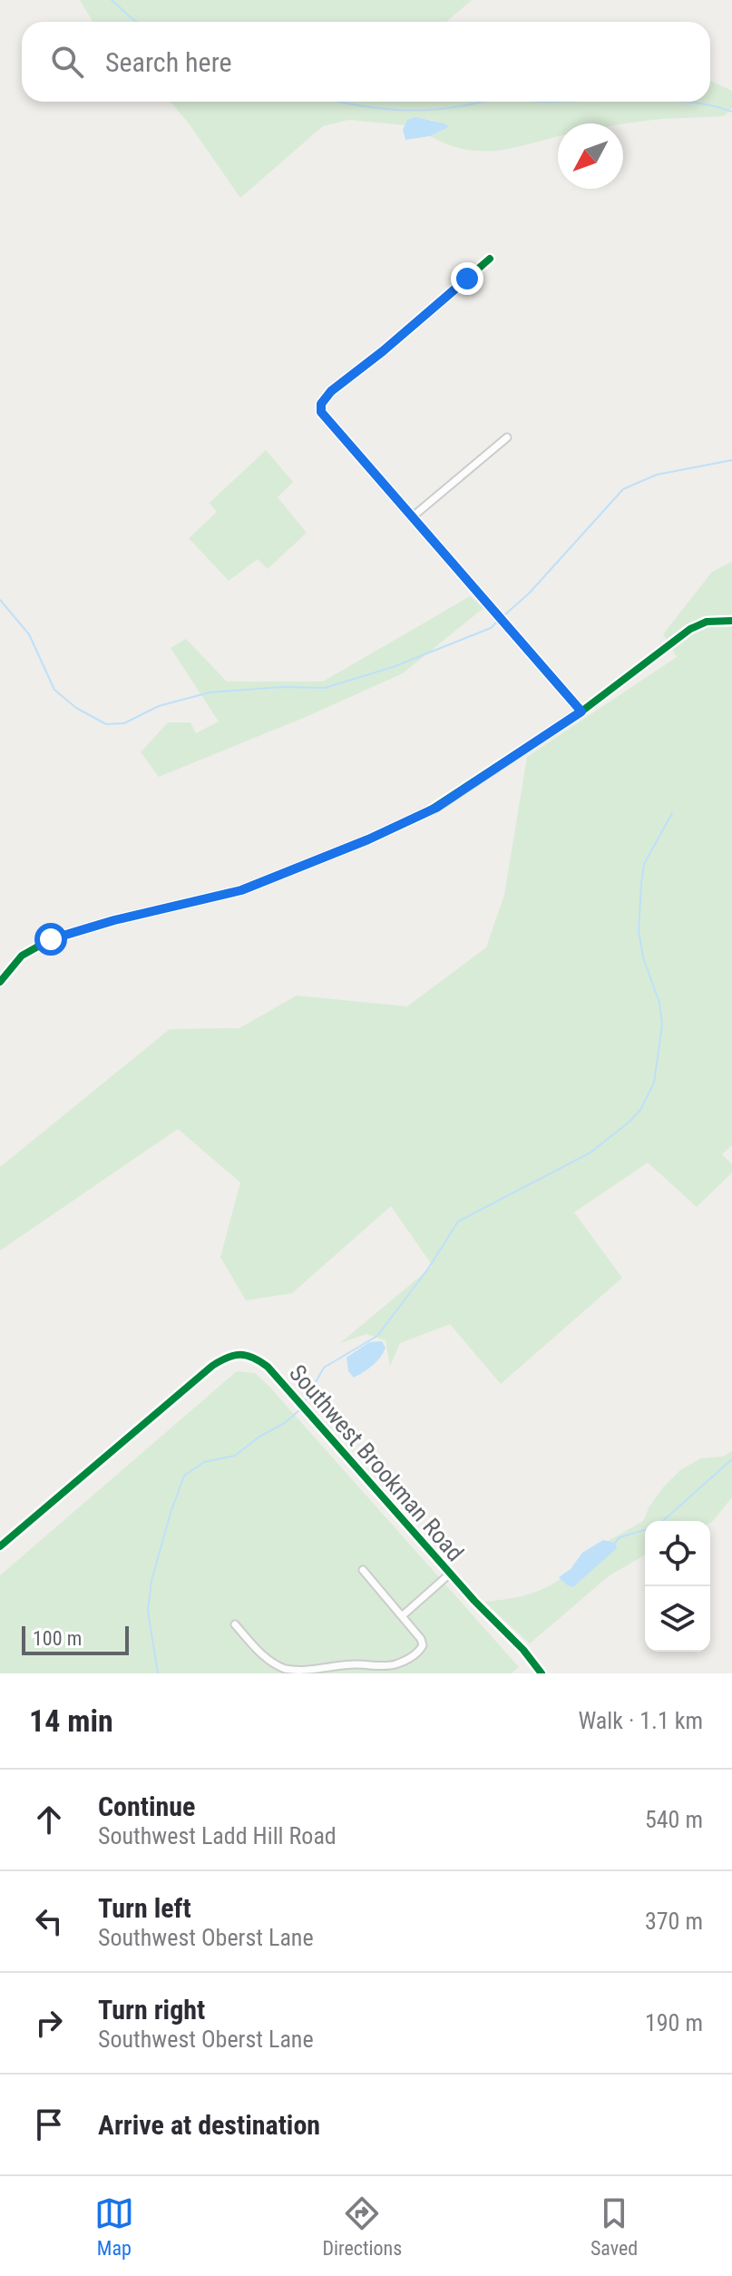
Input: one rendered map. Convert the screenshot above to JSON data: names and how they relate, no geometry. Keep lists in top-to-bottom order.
{
  "streets": {
    "street": ["Southwest Brookman Road"]
  },
  "scale_bar": "100 m",
  "north": "bottom left",
  "page": {
    "search": "Search here",
    "scale": "100 m",
    "heading": ["14 min", "Walk · 1.1 km"],
    "list": [
      ["Continue", "Southwest Ladd Hill Road", "540 m"],
      ["Turn left", "Southwest Oberst Lane", "370 m"],
      ["Turn right", "Southwest Oberst Lane", "190 m"],
      "Arrive at destination"
    ],
    "nav": ["Map", "Directions", "Saved"]
  }
}
